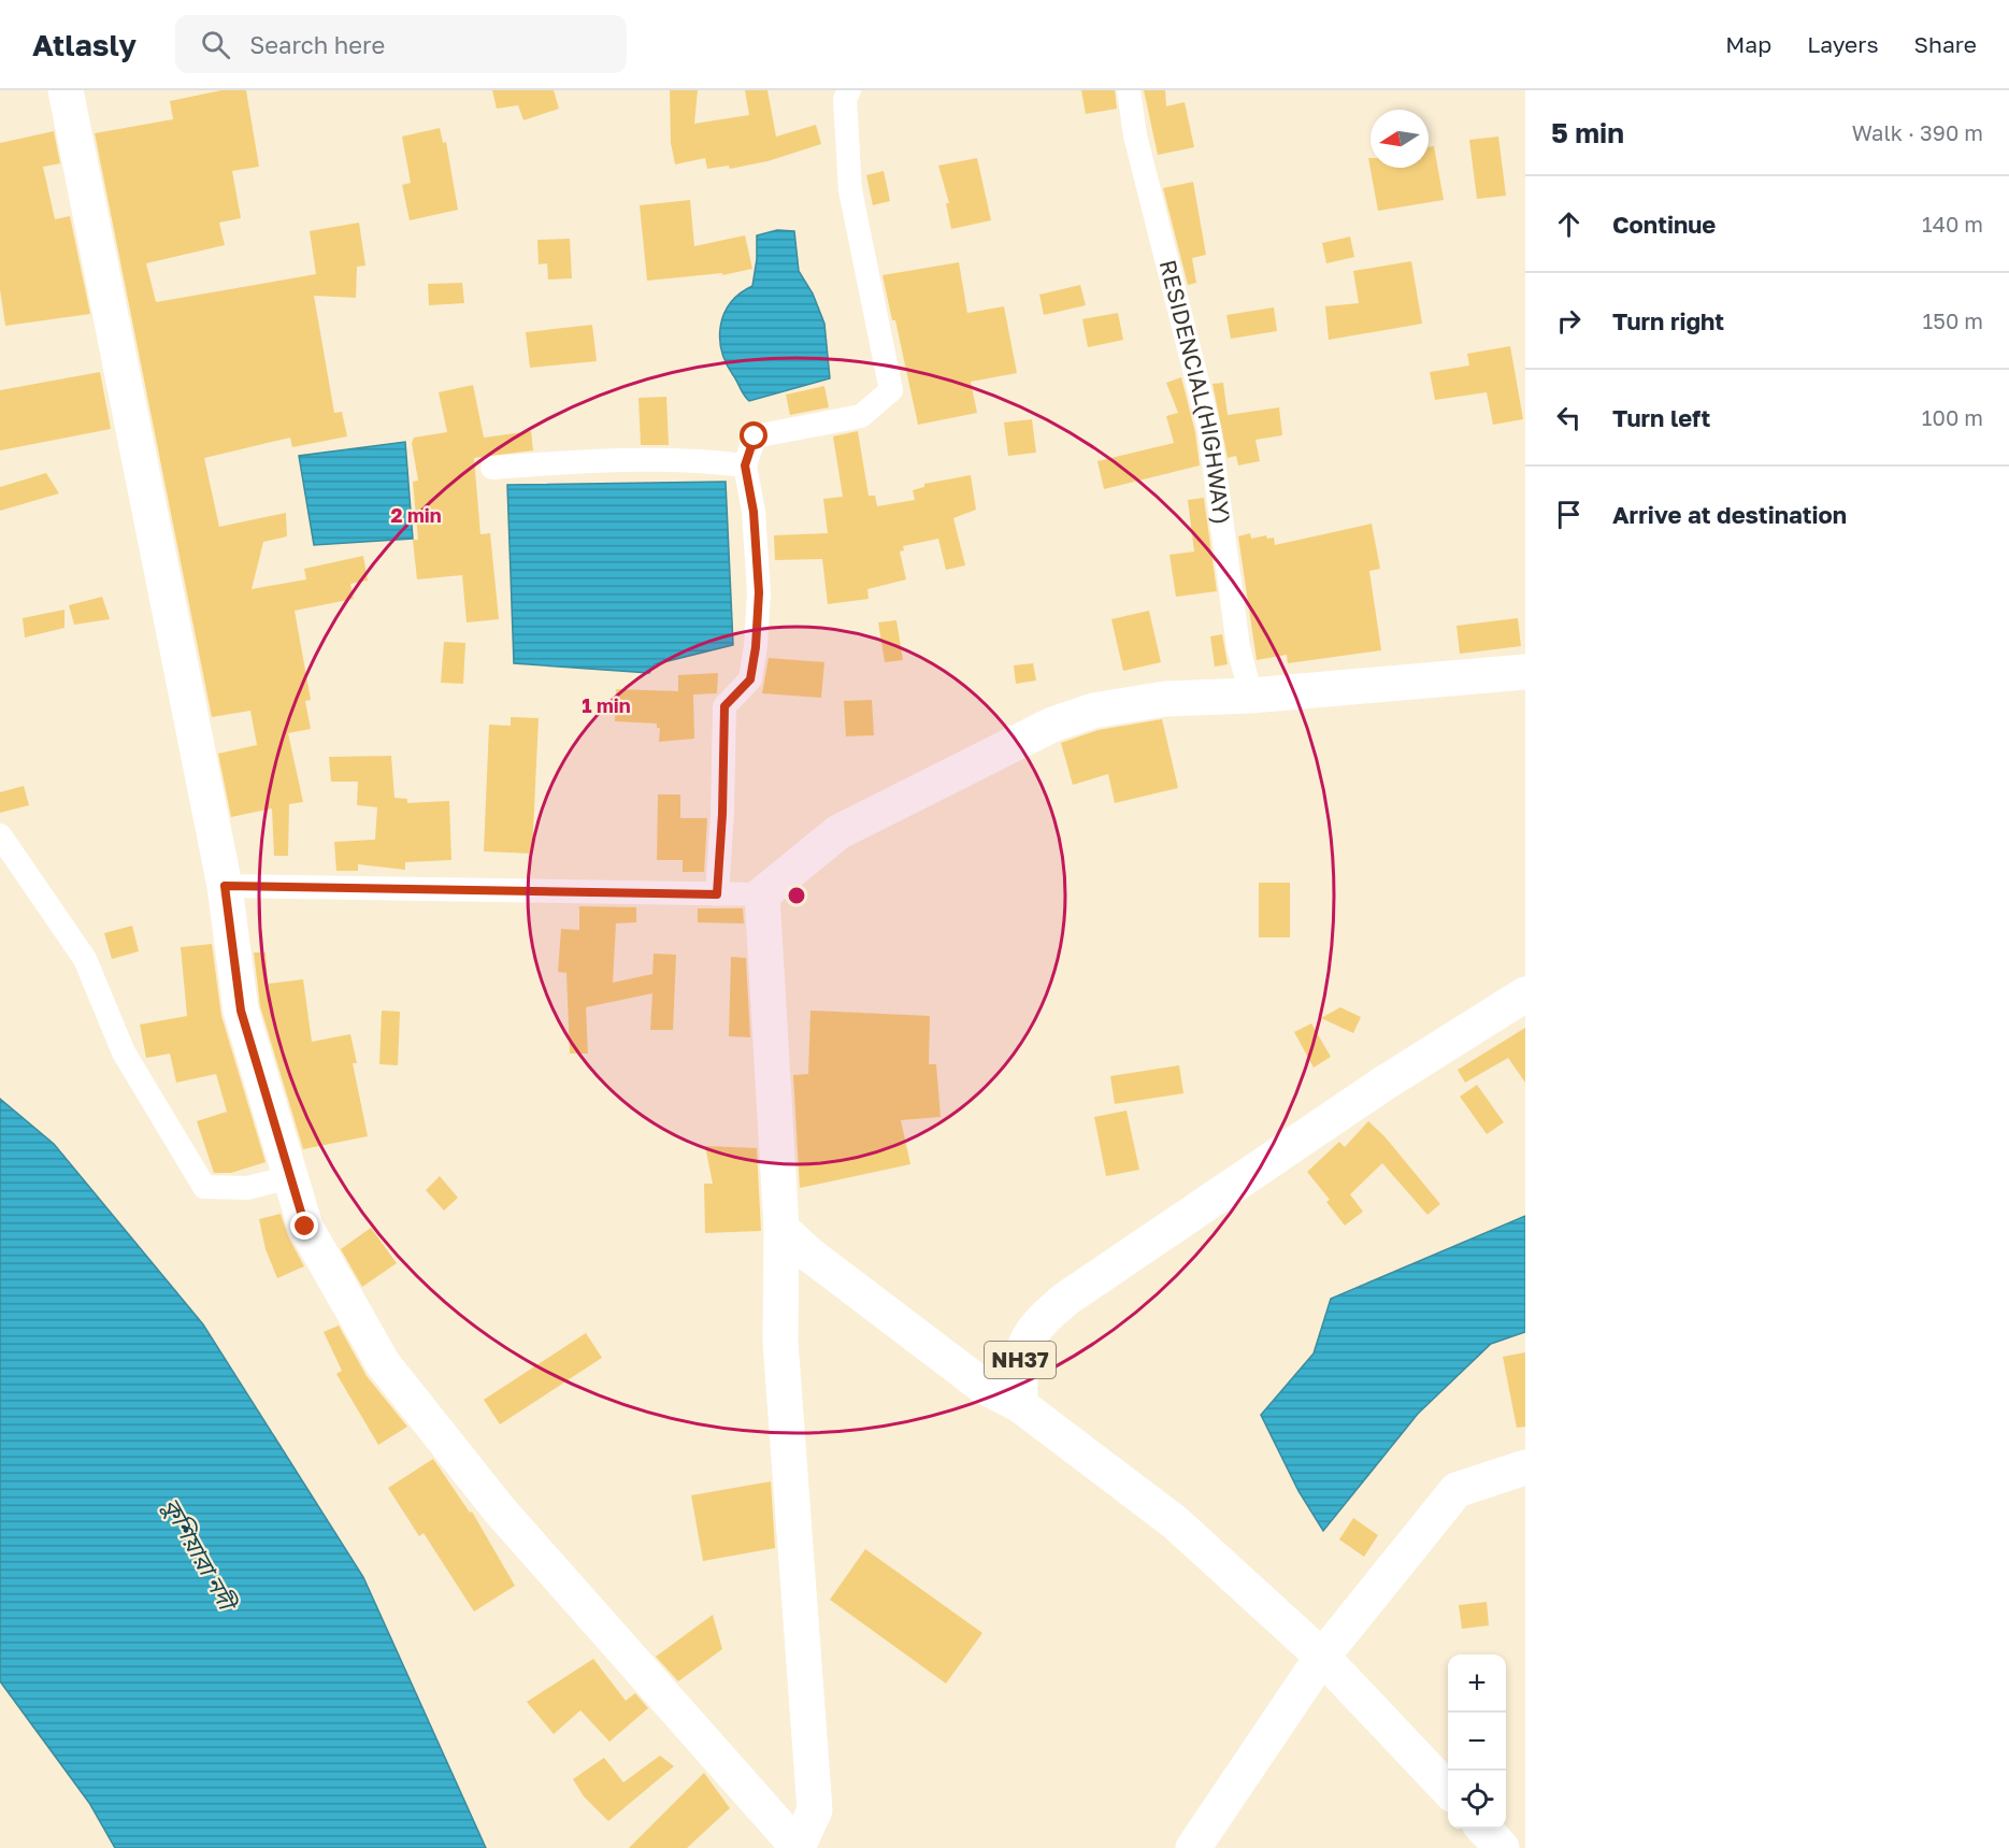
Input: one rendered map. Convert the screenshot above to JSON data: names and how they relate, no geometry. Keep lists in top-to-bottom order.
{
  "streets": {
    "main road": ["NH37"],
    "street": ["RESIDENCIAL(HIGHWAY)"]
  },
  "water": ["কুশিয়ারা নদী"],
  "north": "left",
  "page": {
    "header": "Atlasly",
    "search": "Search here",
    "nav": ["Map", "Layers", "Share"],
    "heading": ["5 min", "Walk · 390 m"],
    "list": [
      ["Continue", "140 m"],
      ["Turn right", "150 m"],
      ["Turn left", "100 m"],
      "Arrive at destination"
    ],
    "map_buttons": ["+", "−"]
  },
  "rings": ["2 min", "1 min"]
}
